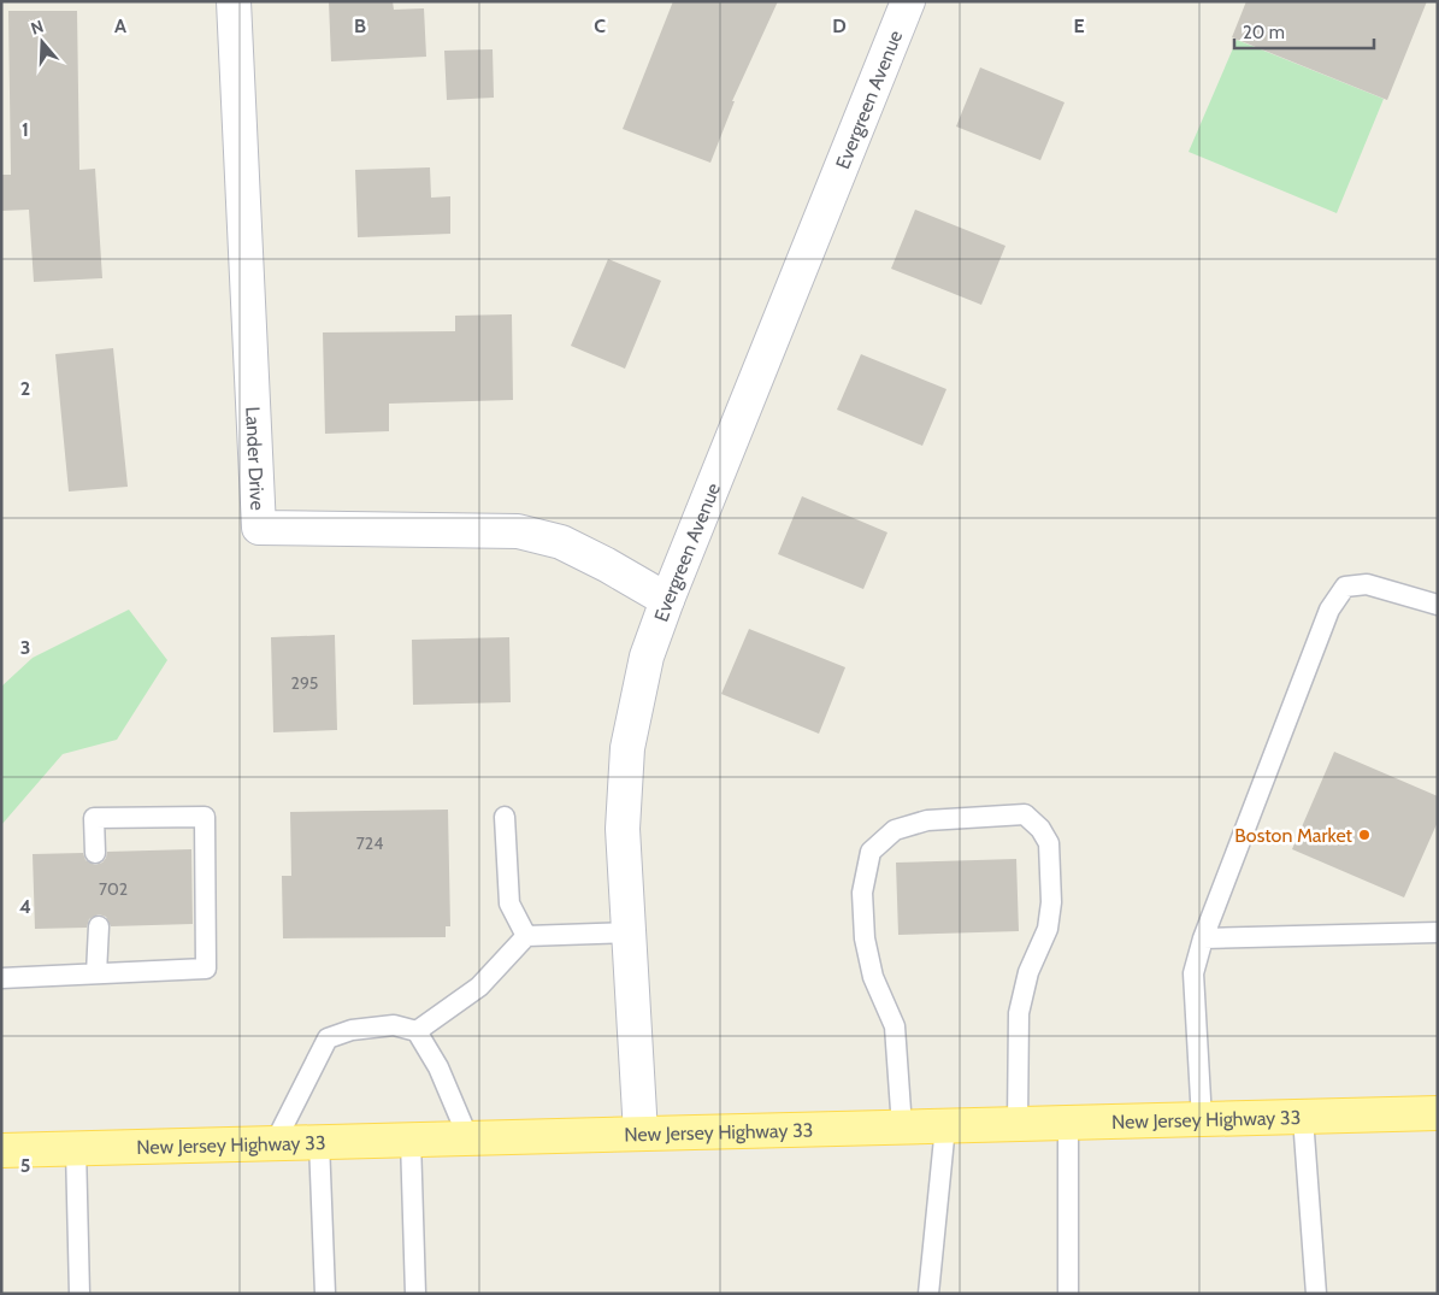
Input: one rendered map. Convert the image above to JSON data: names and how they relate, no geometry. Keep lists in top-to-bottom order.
{
  "streets": {
    "main road": ["New Jersey Highway 33"],
    "street": ["Evergreen Avenue", "Lander Drive"]
  },
  "crossings": [
    ["Evergreen Avenue", "Lander Drive"],
    ["Evergreen Avenue", "New Jersey Highway 33"]
  ],
  "places": ["Boston Market"],
  "house_numbers": ["295", "724", "702"],
  "scale_bar": "20 m",
  "north": "top",
  "grid": {
    "columns": [
      "A",
      "B",
      "C",
      "D",
      "E"
    ],
    "rows": [
      "1",
      "2",
      "3",
      "4",
      "5"
    ]
  }
}
